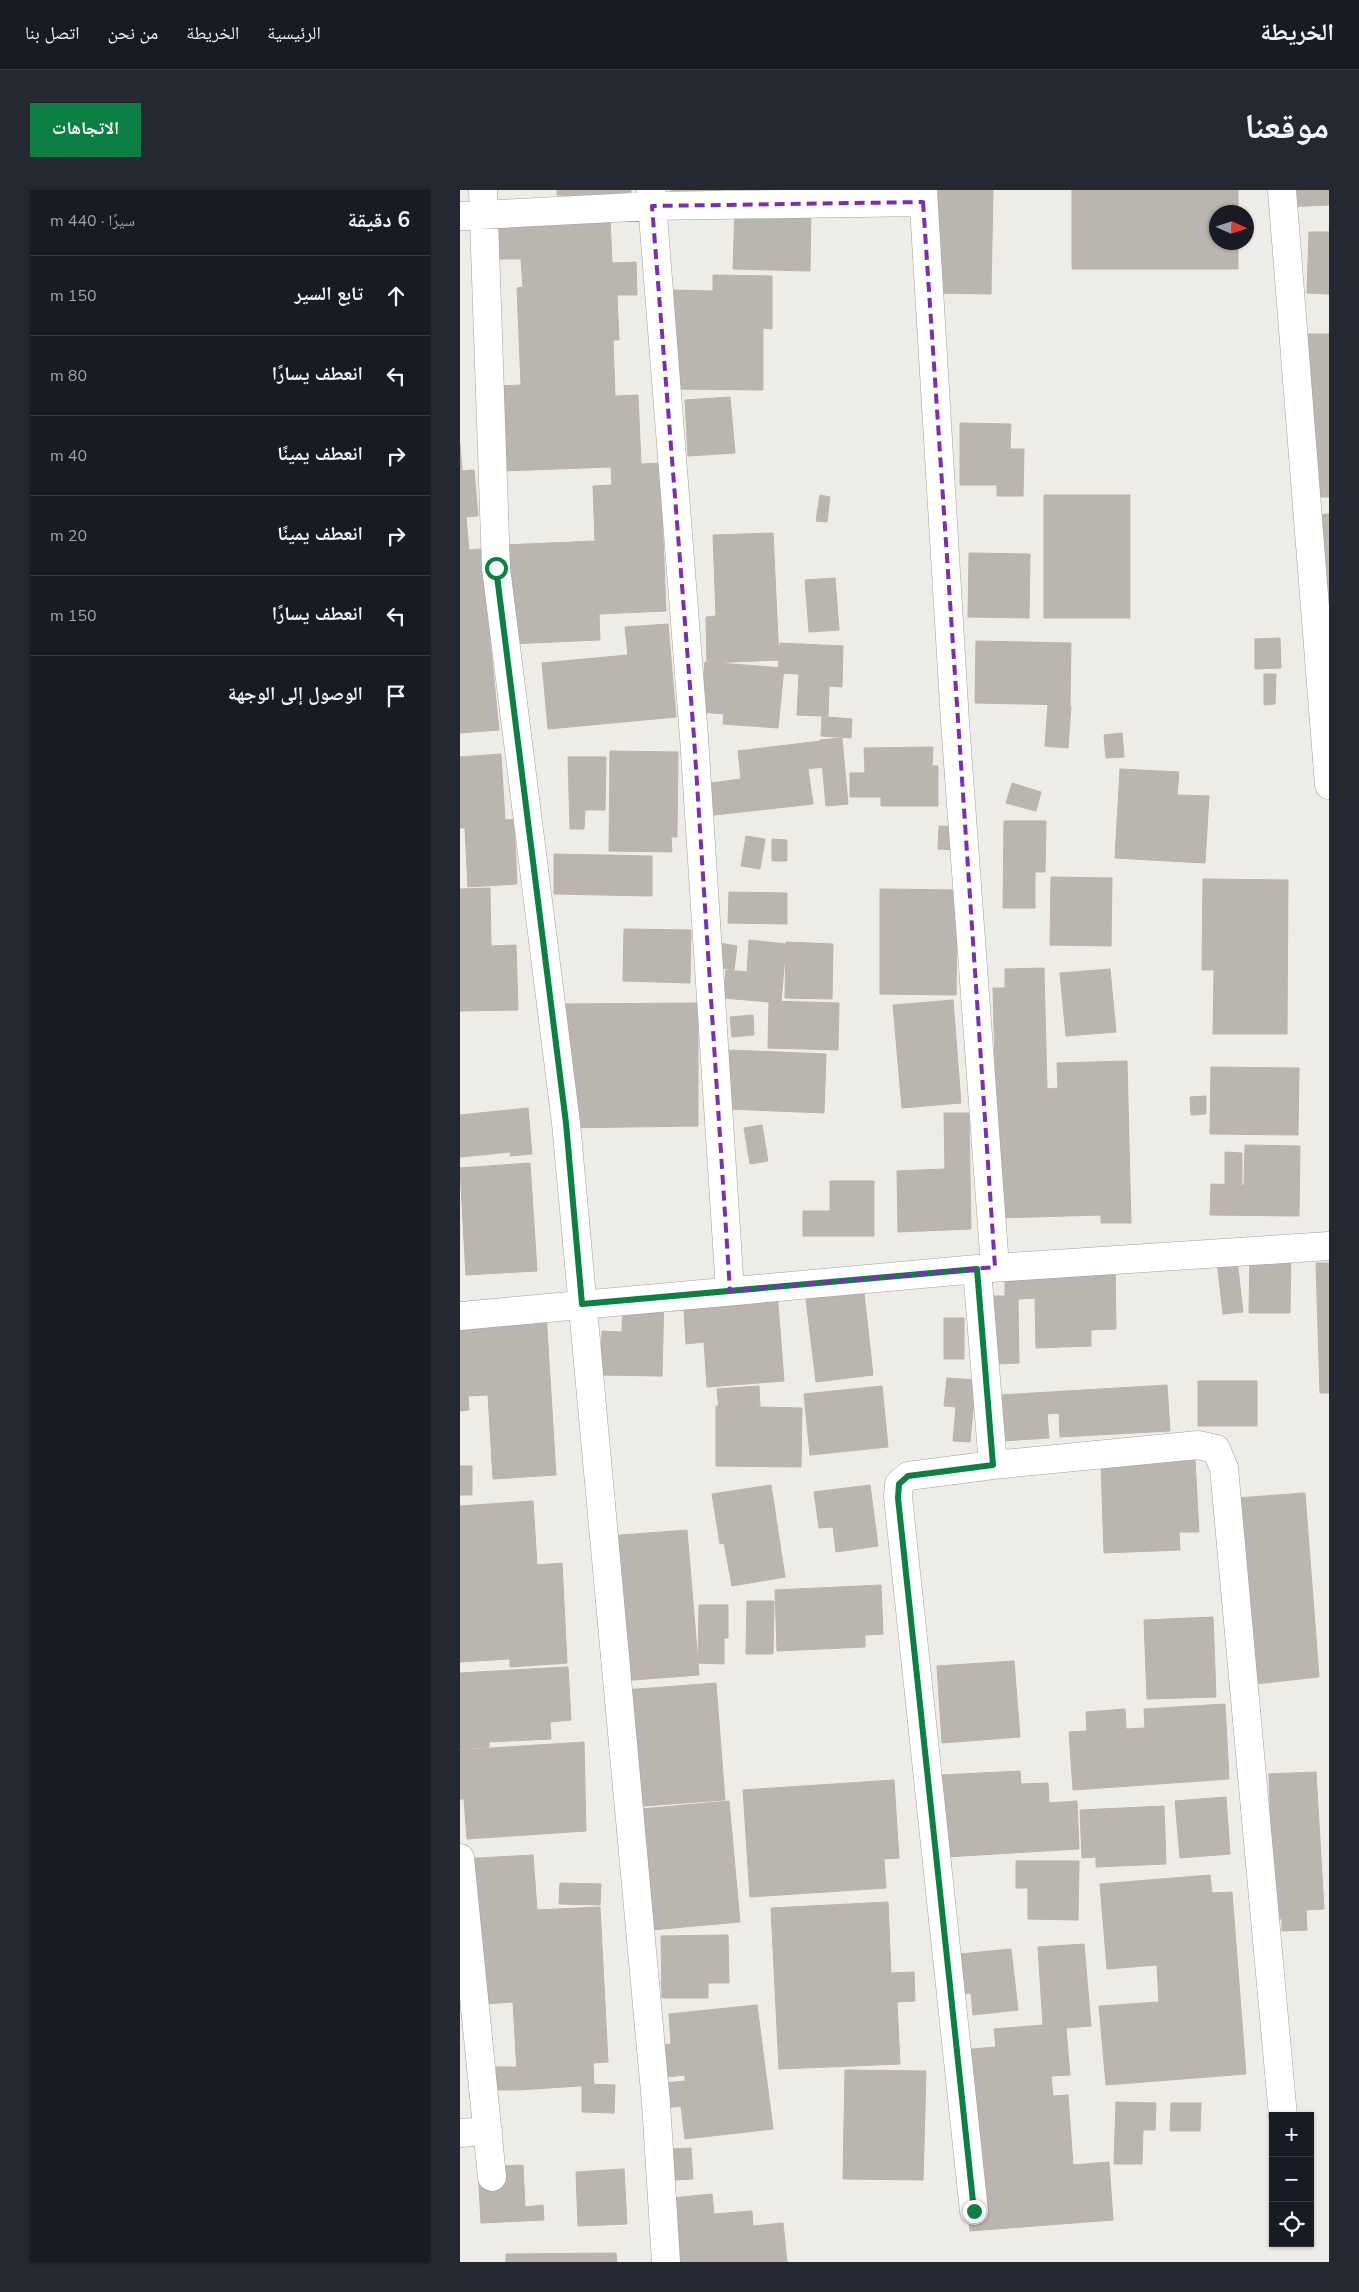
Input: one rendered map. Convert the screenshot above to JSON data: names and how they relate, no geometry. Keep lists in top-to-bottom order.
{
  "north": "right",
  "page": {
    "header": "الخريطة",
    "nav": [
      "الرئيسية",
      "الخريطة",
      "من نحن",
      "اتصل بنا"
    ],
    "title": "موقعنا",
    "buttons": "الاتجاهات",
    "heading": ["6 دقيقة", "سيرًا · 440 m"],
    "list": [
      ["تابع السير", "150 m"],
      ["انعطف يسارًا", "80 m"],
      ["انعطف يمينًا", "40 m"],
      ["انعطف يمينًا", "20 m"],
      ["انعطف يسارًا", "150 m"],
      "الوصول إلى الوجهة"
    ],
    "map_buttons": ["+", "−"]
  }
}
